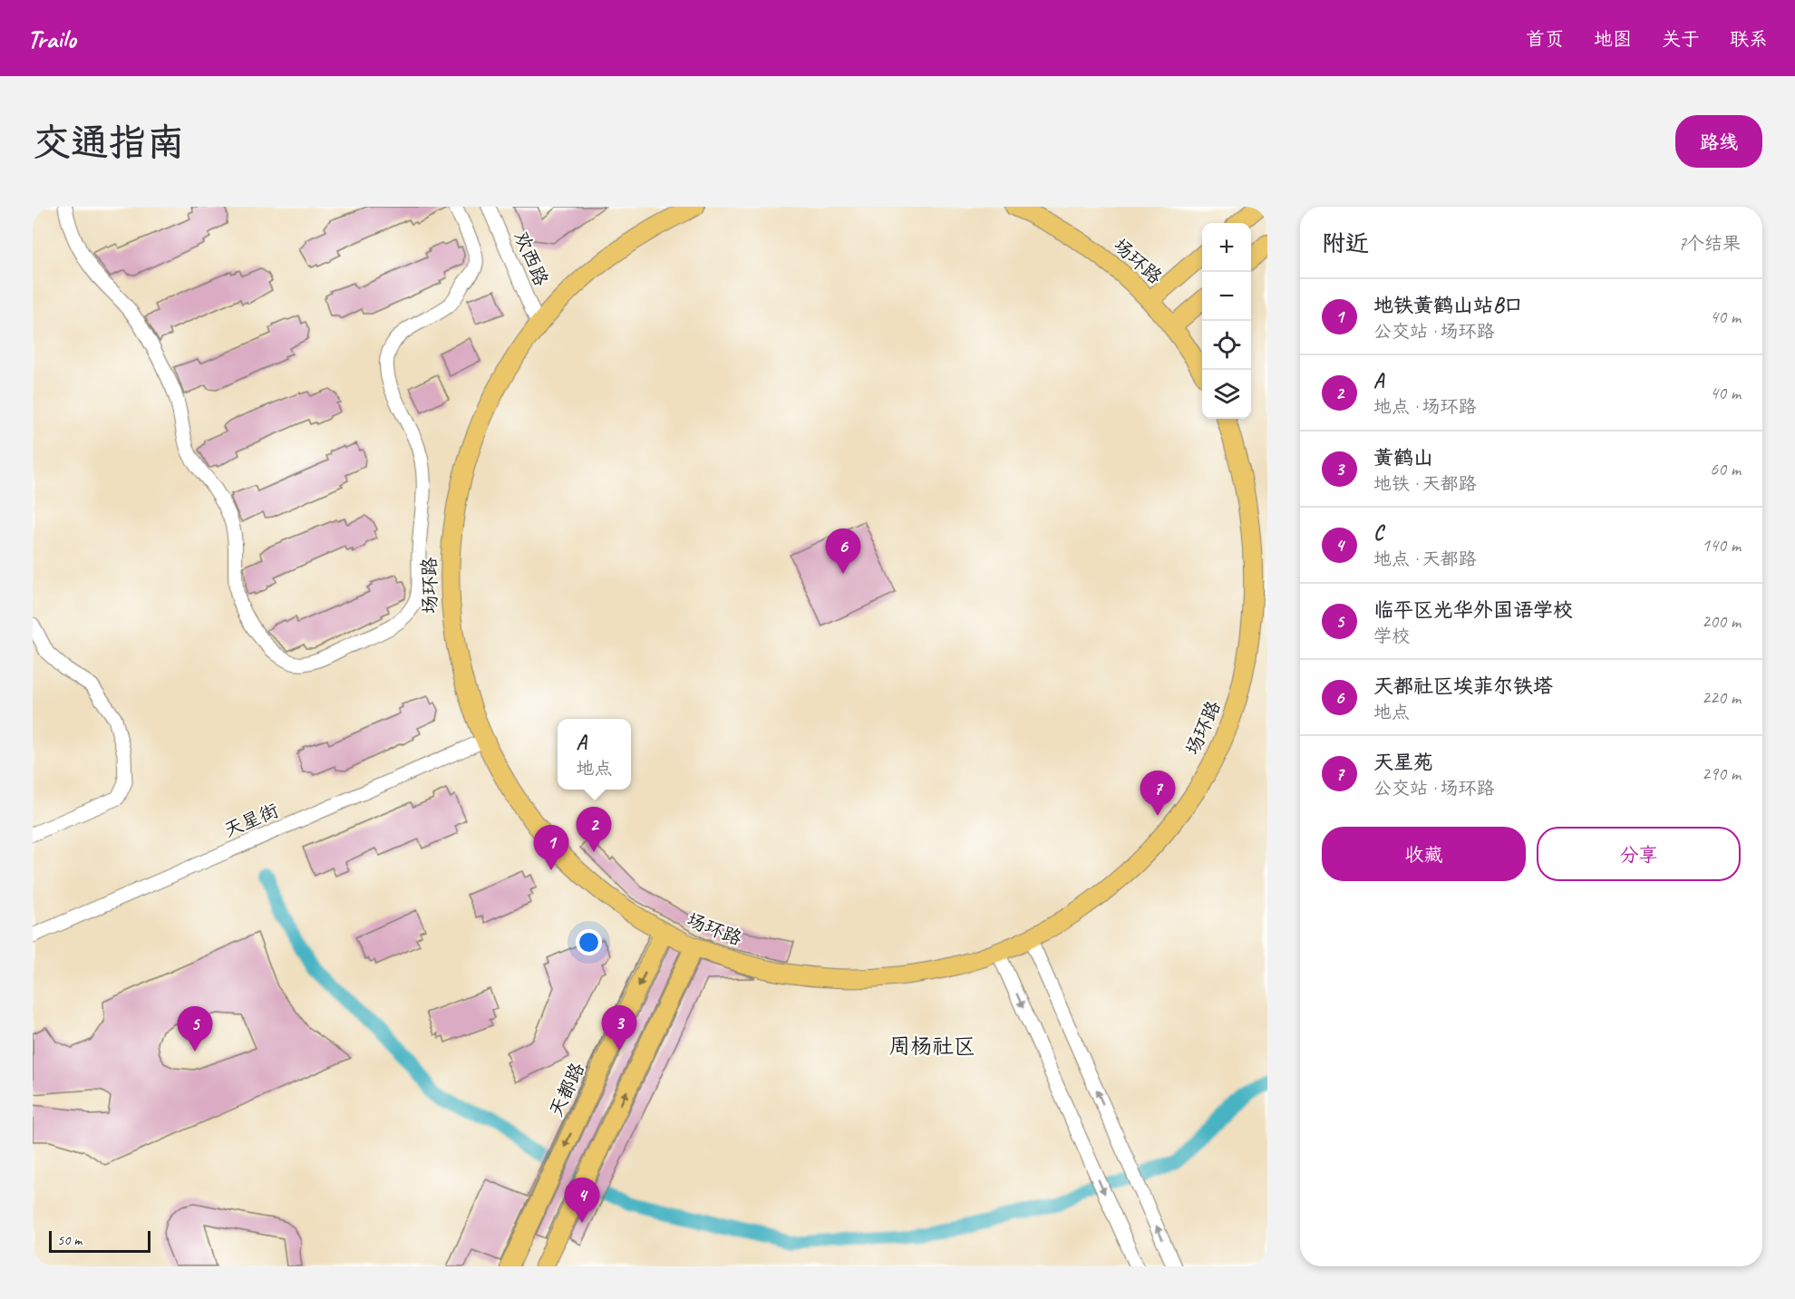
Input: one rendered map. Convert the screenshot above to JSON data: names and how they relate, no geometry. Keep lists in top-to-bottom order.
{
  "streets": {
    "main road": ["场环路", "天都路"],
    "street": ["欢西路", "天星街"]
  },
  "crossings": [
    ["欢西路", "场环路"],
    ["场环路", "天星街"],
    ["场环路", "天都路"]
  ],
  "districts": ["周杨社区"],
  "scale_bar": "50 m",
  "page": {
    "header": "Trailo",
    "nav": [
      "首页",
      "地图",
      "关于",
      "联系"
    ],
    "buttons": [
      "路线",
      ["收藏", "分享"]
    ],
    "title": "交通指南",
    "heading": ["附近", "7个结果"],
    "map_buttons": ["+", "−"],
    "list": [
      {
        "mark": "1",
        "name": "地铁黄鹤山站B口",
        "note": "公交站 · 场环路",
        "value": "40 m"
      },
      {
        "mark": "2",
        "name": "A",
        "note": "地点 · 场环路",
        "value": "40 m"
      },
      {
        "mark": "3",
        "name": "黄鹤山",
        "note": "地铁 · 天都路",
        "value": "60 m"
      },
      {
        "mark": "4",
        "name": "C",
        "note": "地点 · 天都路",
        "value": "140 m"
      },
      {
        "mark": "5",
        "name": "临平区光华外国语学校",
        "note": "学校",
        "value": "200 m"
      },
      {
        "mark": "6",
        "name": "天都社区埃菲尔铁塔",
        "note": "地点",
        "value": "220 m"
      },
      {
        "mark": "7",
        "name": "天星苑",
        "note": "公交站 · 场环路",
        "value": "290 m"
      }
    ],
    "pins": [
      "6",
      "7",
      "2",
      "1",
      "3",
      "5",
      "4"
    ],
    "popup": ["A", "地点"],
    "scale": "50 m"
  }
}
